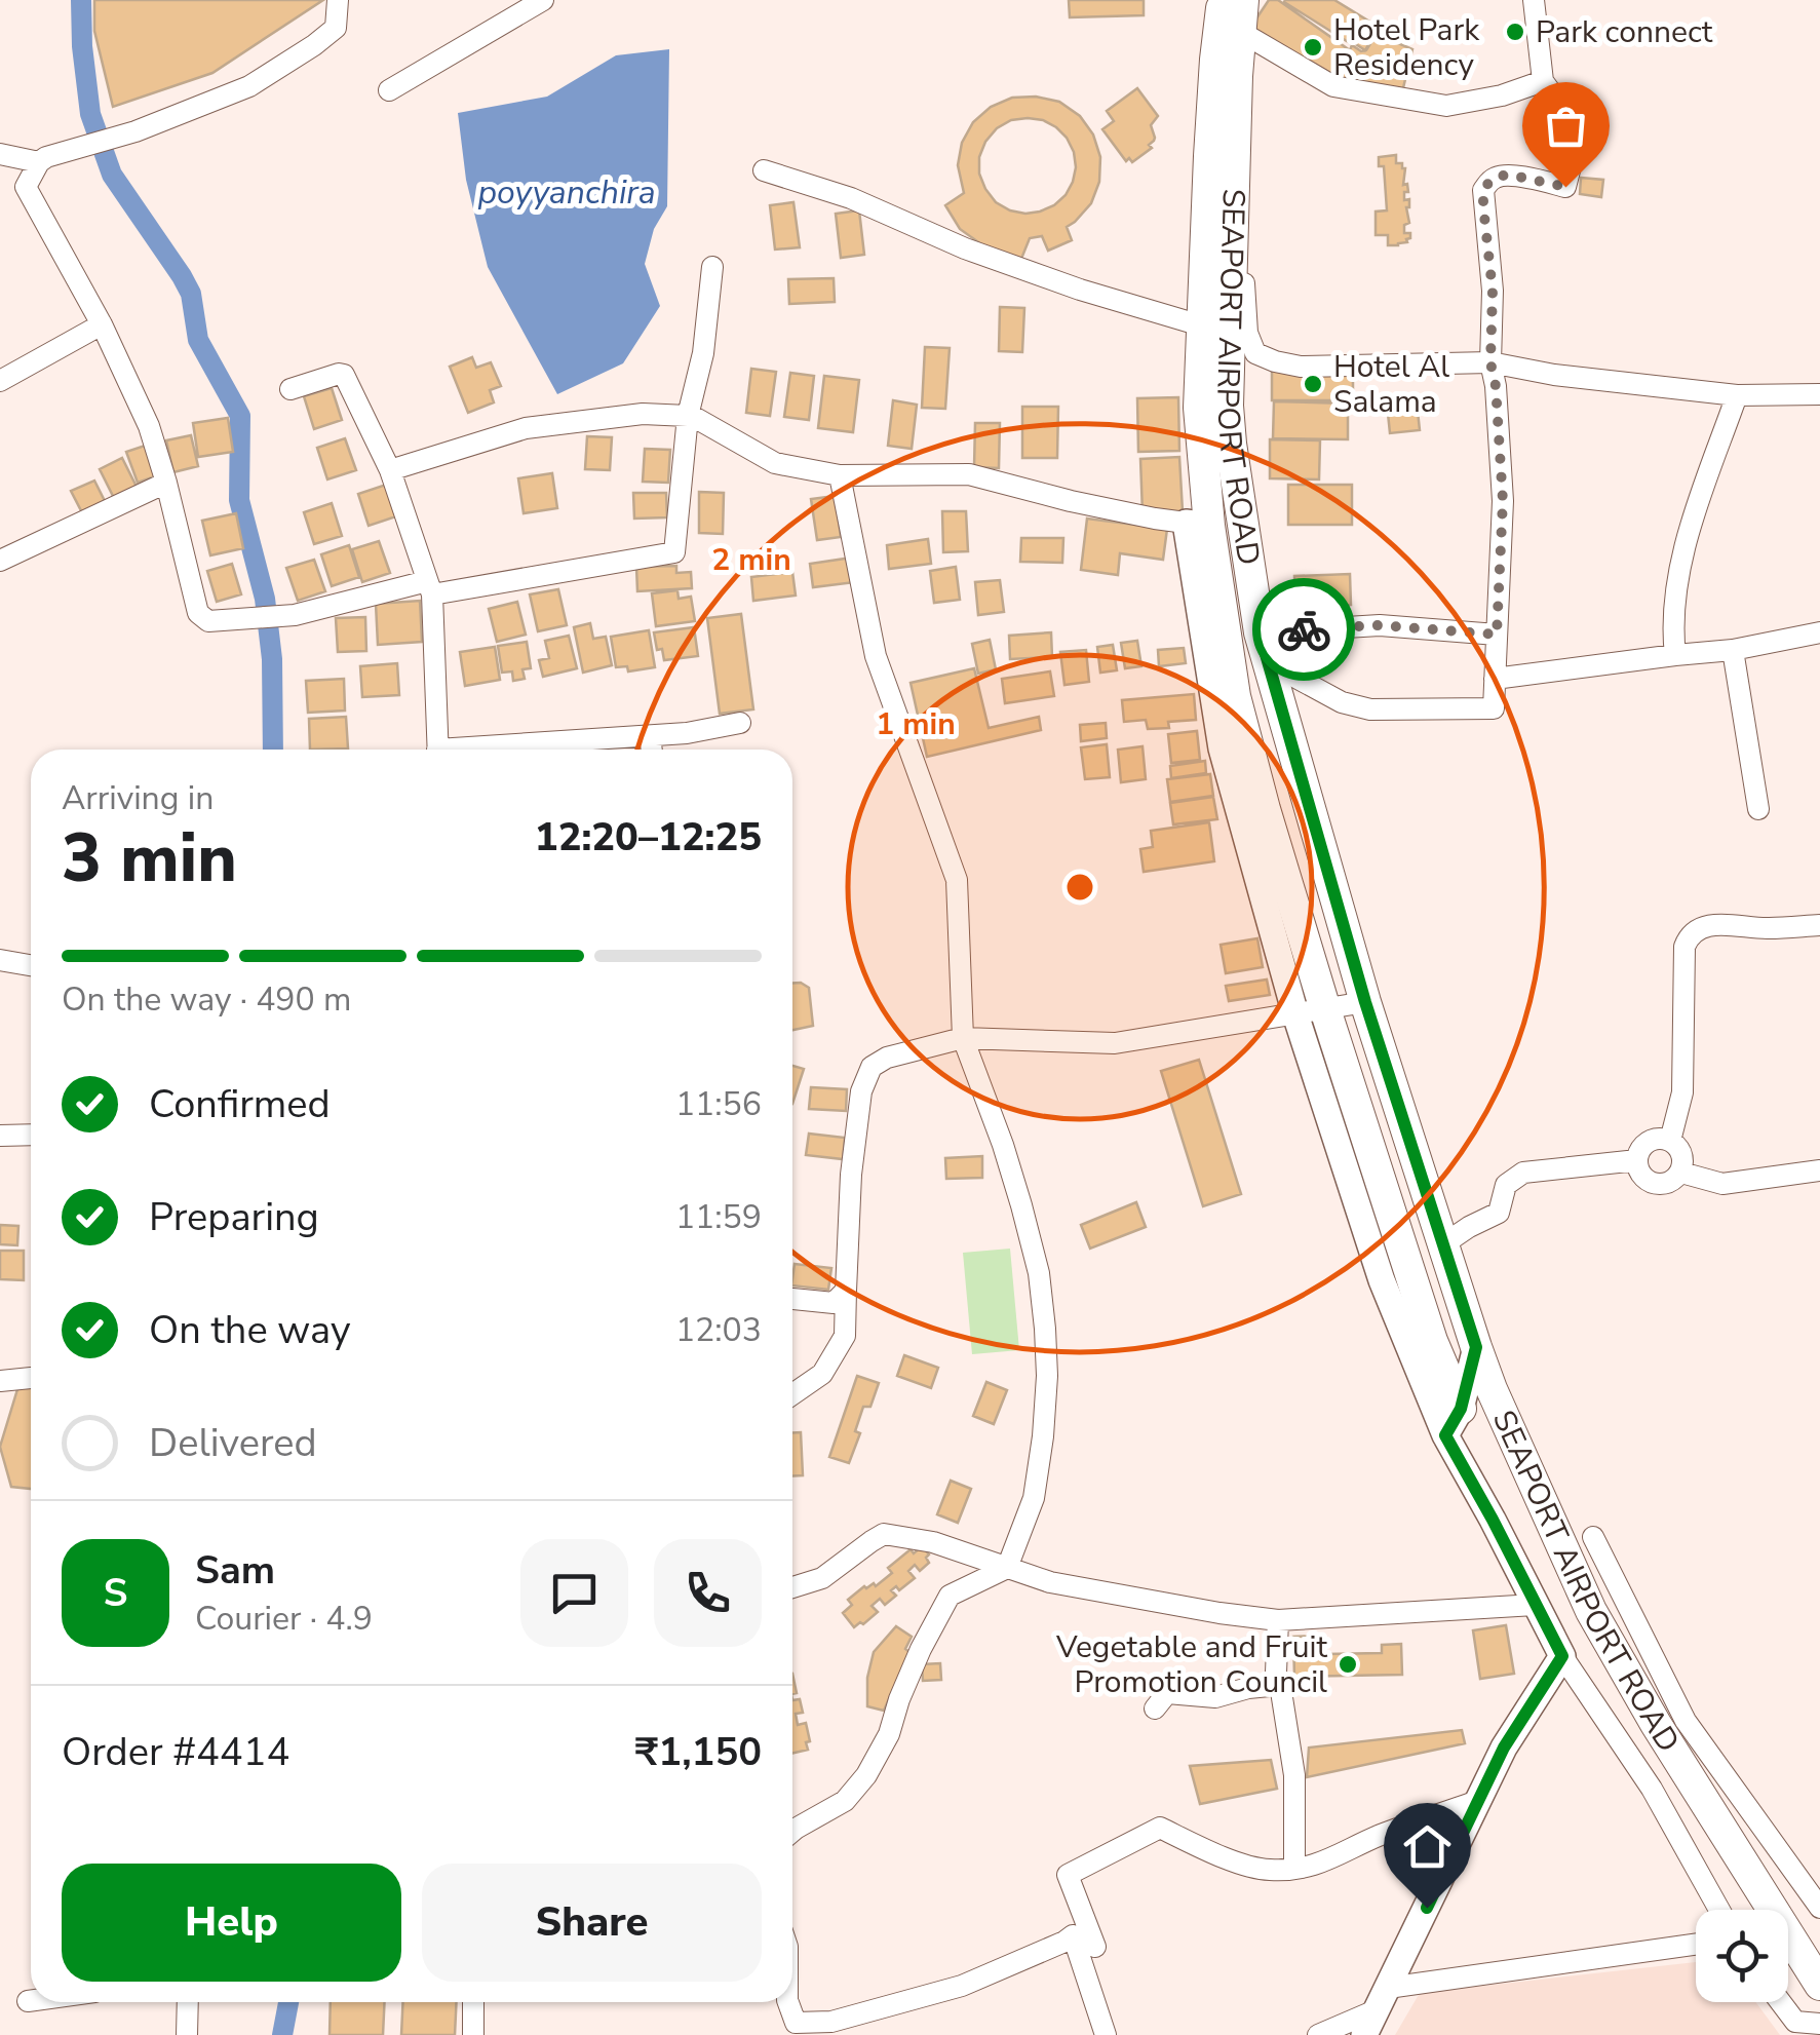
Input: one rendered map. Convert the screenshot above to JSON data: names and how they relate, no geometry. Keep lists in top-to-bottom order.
{
  "streets": {
    "main road": ["SEAPORT AIRPORT ROAD"]
  },
  "water": ["poyyanchira"],
  "places": [
    "Park connect",
    "Hotel Park Residency",
    "Hotel Al Salama",
    "Vegetable and Fruit Promotion Council"
  ],
  "page": {
    "heading": ["3 min", "Arriving in", "12:20–12:25"],
    "panel": [
      "Sam",
      "Courier · 4.9",
      "Order #4414",
      "₹1,150"
    ],
    "bar": "On the way · 490 m",
    "list": [
      ["Confirmed", "11:56"],
      ["Preparing", "11:59"],
      ["On the way", "12:03"],
      "Delivered"
    ],
    "round": "S",
    "buttons": ["Help", "Share"]
  },
  "rings": ["2 min", "1 min"]
}
